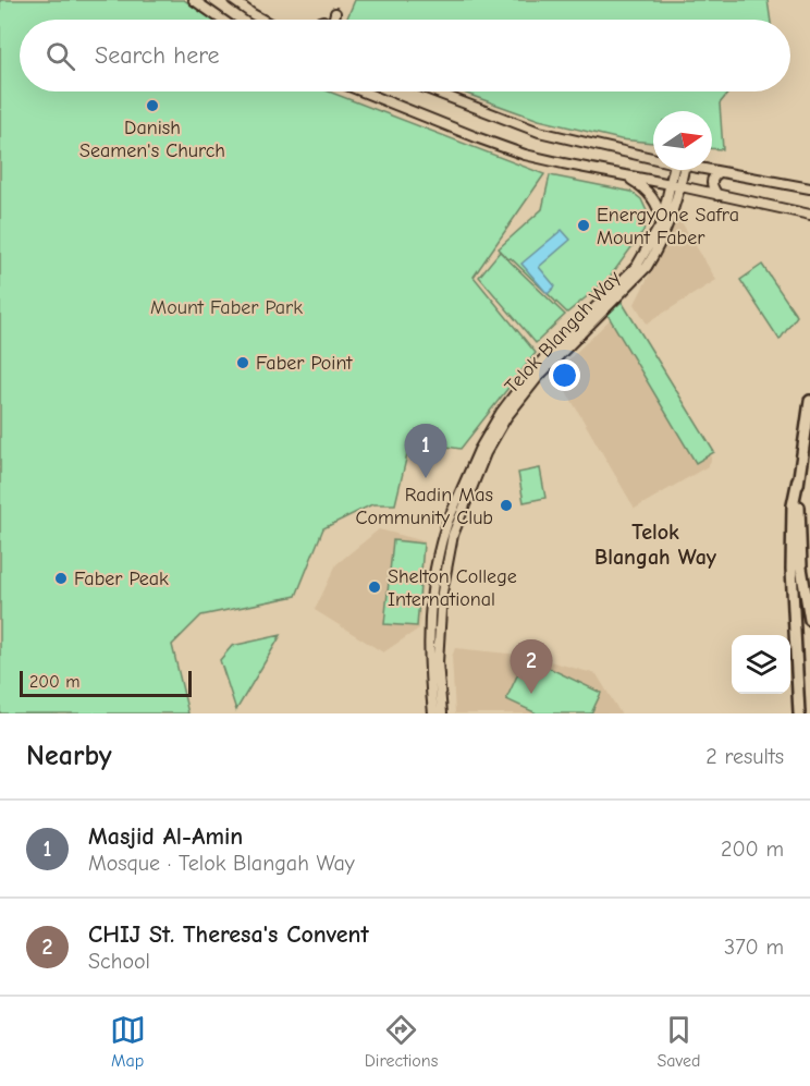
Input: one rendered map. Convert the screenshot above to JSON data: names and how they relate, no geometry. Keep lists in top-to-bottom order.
{
  "streets": {
    "main road": ["Telok Blangah Way"]
  },
  "districts": ["Telok Blangah Way"],
  "parks": ["Mount Faber Park"],
  "places": [
    "Danish Seamen's Church",
    "EnergyOne Safra Mount Faber",
    "Faber Point",
    "Radin Mas Community Club",
    "Faber Peak",
    "Shelton College International"
  ],
  "scale_bar": "200 m",
  "north": "right",
  "page": {
    "search": "Search here",
    "pins": ["1", "2"],
    "scale": "200 m",
    "heading": ["Nearby", "2 results"],
    "list": [
      {
        "mark": "1",
        "name": "Masjid Al-Amin",
        "note": "Mosque · Telok Blangah Way",
        "value": "200 m"
      },
      {
        "mark": "2",
        "name": "CHIJ St. Theresa's Convent",
        "note": "School",
        "value": "370 m"
      }
    ],
    "nav": ["Map", "Directions", "Saved"]
  }
}
